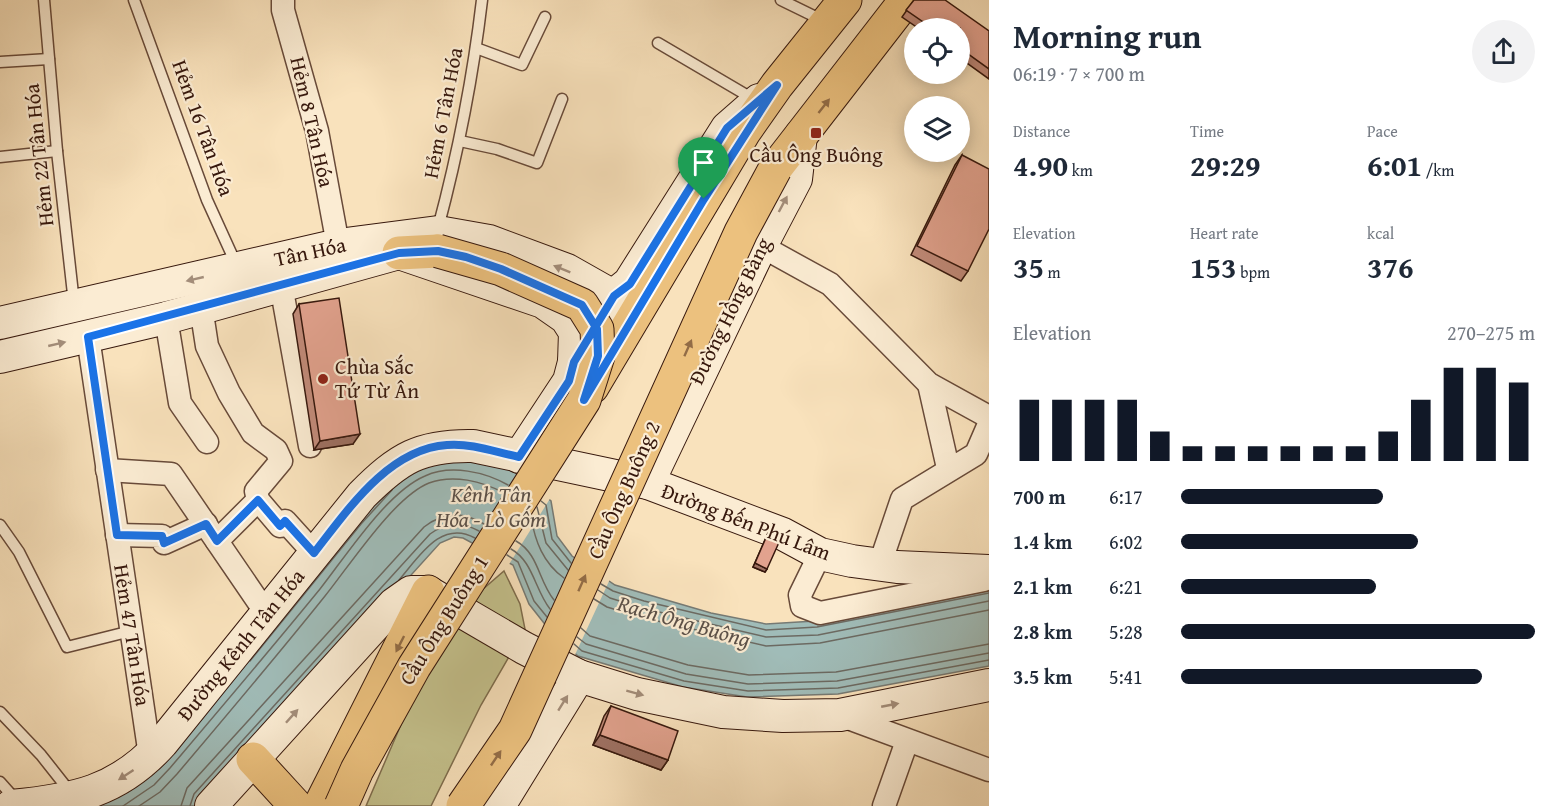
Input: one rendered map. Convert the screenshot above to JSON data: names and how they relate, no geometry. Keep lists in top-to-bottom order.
{
  "streets": {
    "main road": ["Cầu Ông Buông 2", "Cầu Ông Buông 1"],
    "street": [
      "Hẻm 8 Tân Hóa",
      "Tân Hóa",
      "Đường Hồng Bàng",
      "Đường Bến Phú Lâm",
      "Hẻm 47 Tân Hóa",
      "Đường Kênh Tân Hóa"
    ],
    "lane": ["Hẻm 6 Tân Hóa", "Hẻm 16 Tân Hóa", "Hẻm 22 Tân Hóa"]
  },
  "crossings": [
    ["Hẻm 6 Tân Hóa", "Tân Hóa"],
    ["Hẻm 8 Tân Hóa", "Tân Hóa"],
    ["Hẻm 16 Tân Hóa", "Tân Hóa"],
    ["Hẻm 22 Tân Hóa", "Tân Hóa"],
    ["Tân Hóa", "Hẻm 47 Tân Hóa"],
    ["Đường Hồng Bàng", "Cầu Ông Buông 2"],
    ["Đường Hồng Bàng", "Đường Bến Phú Lâm"],
    ["Đường Hồng Bàng", "Đường Kênh Tân Hóa"],
    ["Đường Bến Phú Lâm", "Đường Kênh Tân Hóa"],
    ["Hẻm 47 Tân Hóa", "Đường Kênh Tân Hóa"]
  ],
  "one_way": ["Cầu Ông Buông 2"],
  "water": ["Kênh Tân Hóa - Lò Gốm", "Rạch Ông Buông"],
  "places": {
    "transit": ["Cầu Ông Buông"],
    "other": ["Chùa Sắc Tứ Từ Ân"]
  },
  "page": {
    "heading": ["Morning run", "06:19 · 7 × 700 m"],
    "stats": [
      ["Distance", "4.90 km"],
      ["Time", "29:29"],
      ["Pace", "6:01 /km"],
      ["Elevation", "35 m"],
      ["Heart rate", "153 bpm"],
      ["kcal", "376"]
    ],
    "chart": ["Elevation", "270–275 m"],
    "list": [
      {
        "name": "700 m",
        "note": "6:17"
      },
      {
        "name": "1.4 km",
        "note": "6:02"
      },
      {
        "name": "2.1 km",
        "note": "6:21"
      },
      {
        "name": "2.8 km",
        "note": "5:28"
      },
      {
        "name": "3.5 km",
        "note": "5:41"
      }
    ]
  }
}
